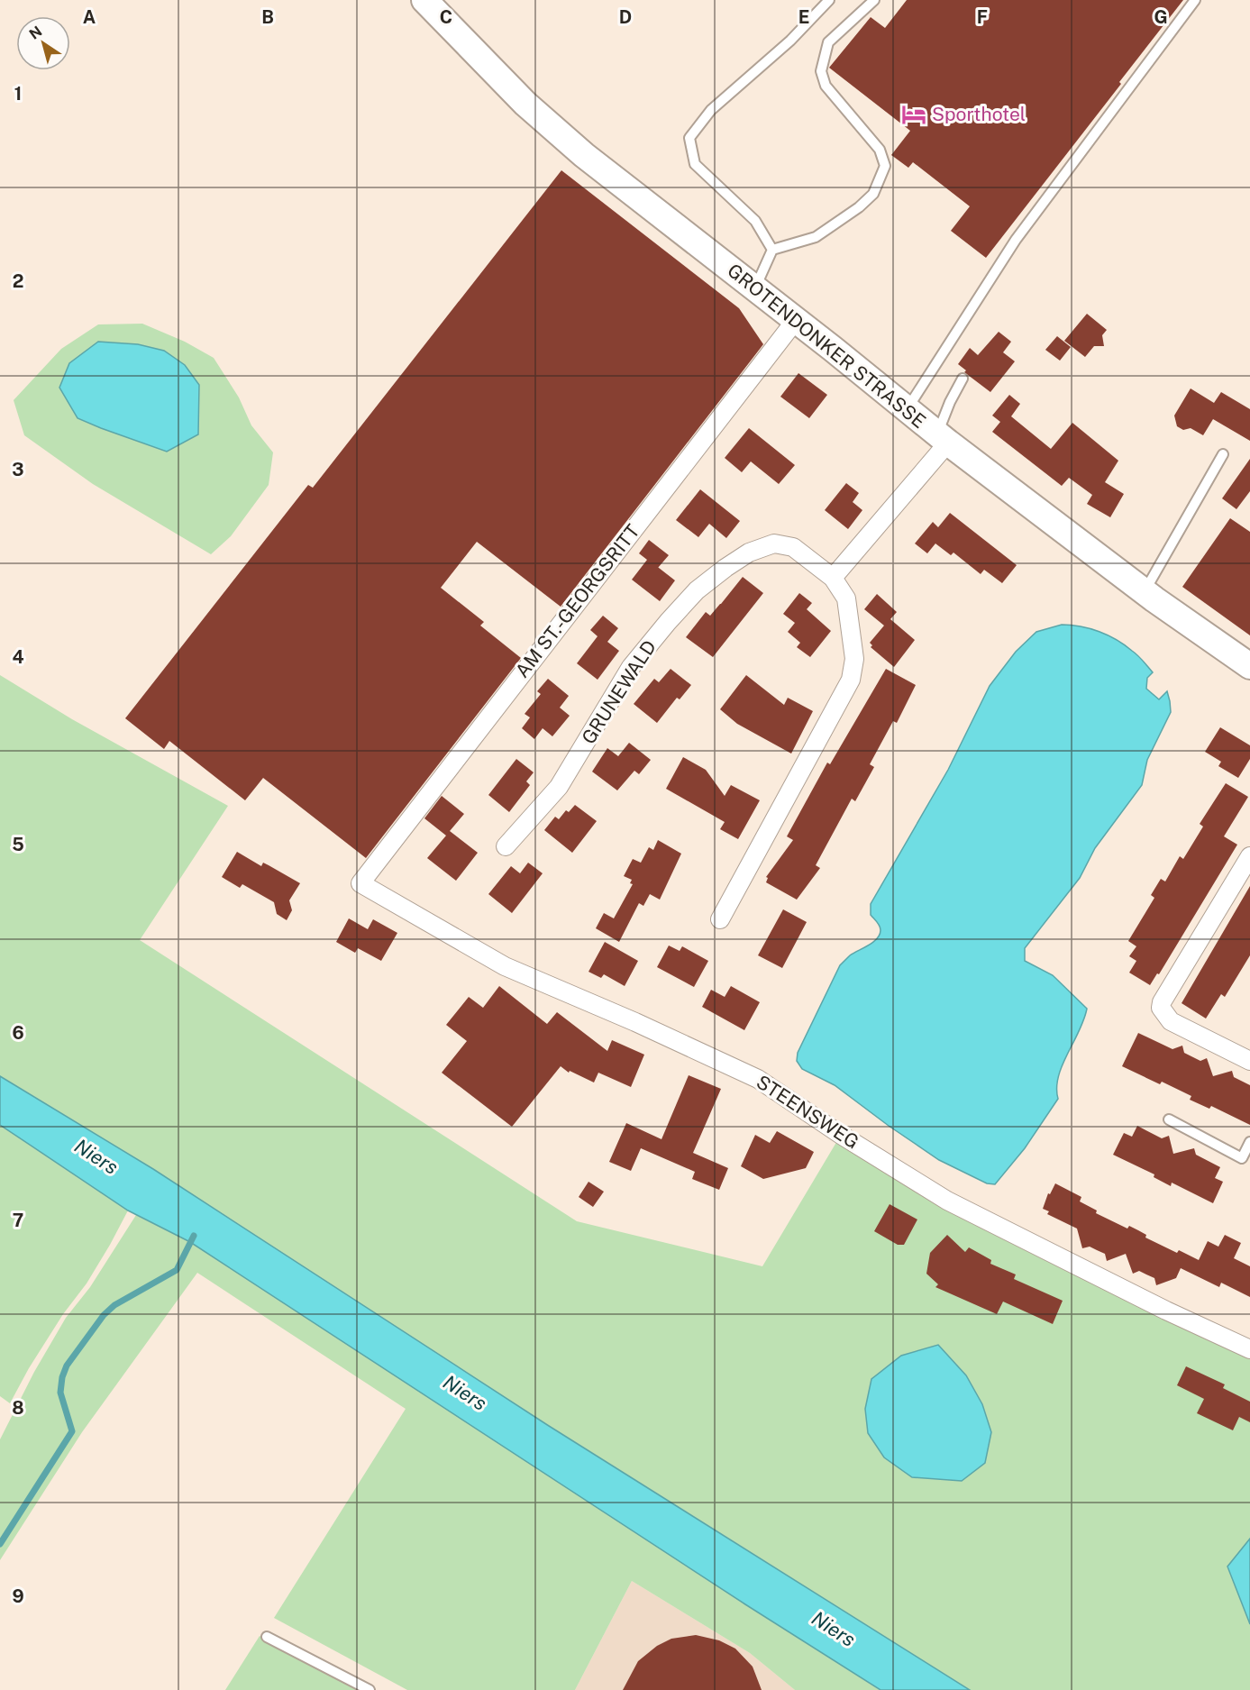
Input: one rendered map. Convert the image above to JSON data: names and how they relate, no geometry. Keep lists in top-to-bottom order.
{
  "streets": {
    "main road": ["GROTENDONKER STRASSE"],
    "street": ["AM ST.-GEORGSRITT", "GRUNEWALD", "STEENSWEG"]
  },
  "crossings": [
    ["GROTENDONKER STRASSE", "AM ST.-GEORGSRITT"],
    ["AM ST.-GEORGSRITT", "STEENSWEG"]
  ],
  "water": ["Niers"],
  "places": {
    "hotel": ["Sporthotel"]
  },
  "north": "top left",
  "grid": {
    "columns": [
      "A",
      "B",
      "C",
      "D",
      "E",
      "F",
      "G"
    ],
    "rows": [
      "1",
      "2",
      "3",
      "4",
      "5",
      "6",
      "7",
      "8",
      "9"
    ]
  }
}
